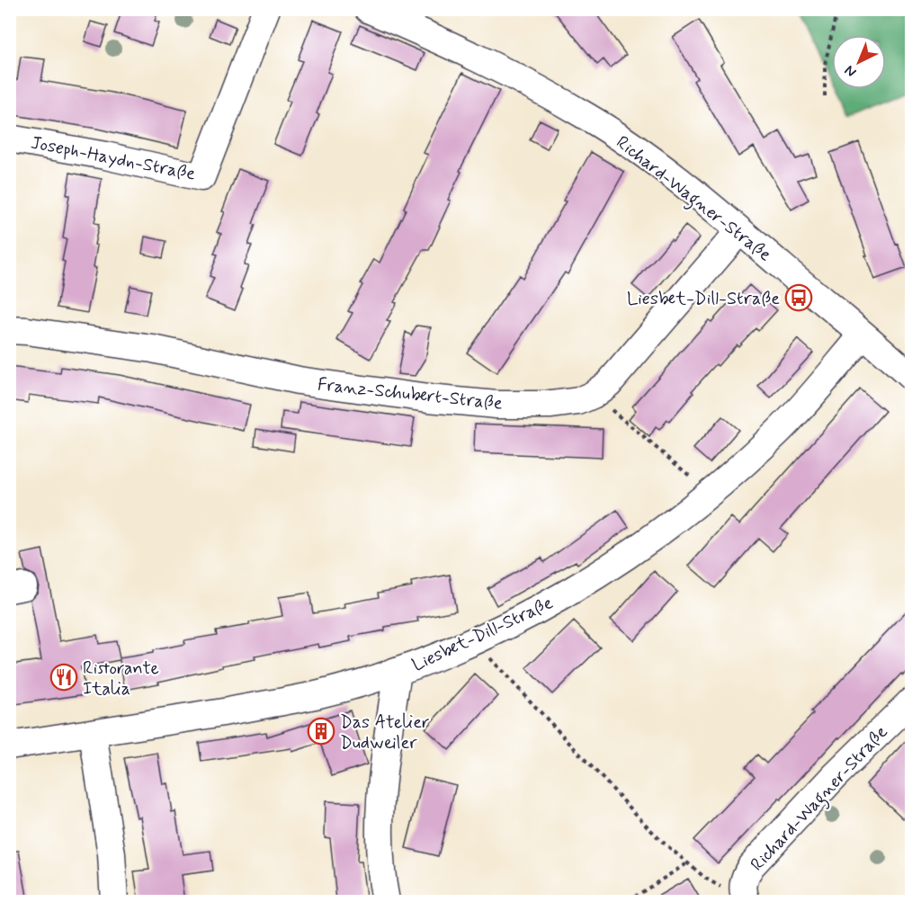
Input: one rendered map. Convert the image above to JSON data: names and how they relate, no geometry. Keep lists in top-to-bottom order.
{
  "streets": {
    "street": [
      "Joseph-Haydn-Straße",
      "Richard-Wagner-Straße",
      "Franz-Schubert-Straße",
      "Liesbet-Dill-Straße"
    ]
  },
  "crossings": [
    ["Richard-Wagner-Straße", "Franz-Schubert-Straße"],
    ["Richard-Wagner-Straße", "Liesbet-Dill-Straße"]
  ],
  "places": {
    "bus stop": ["Liesbet-Dill-Straße"],
    "restaurant": ["Ristorante Italia"],
    "building": ["Das Atelier Dudweiler"]
  },
  "north": "bottom left"
}
